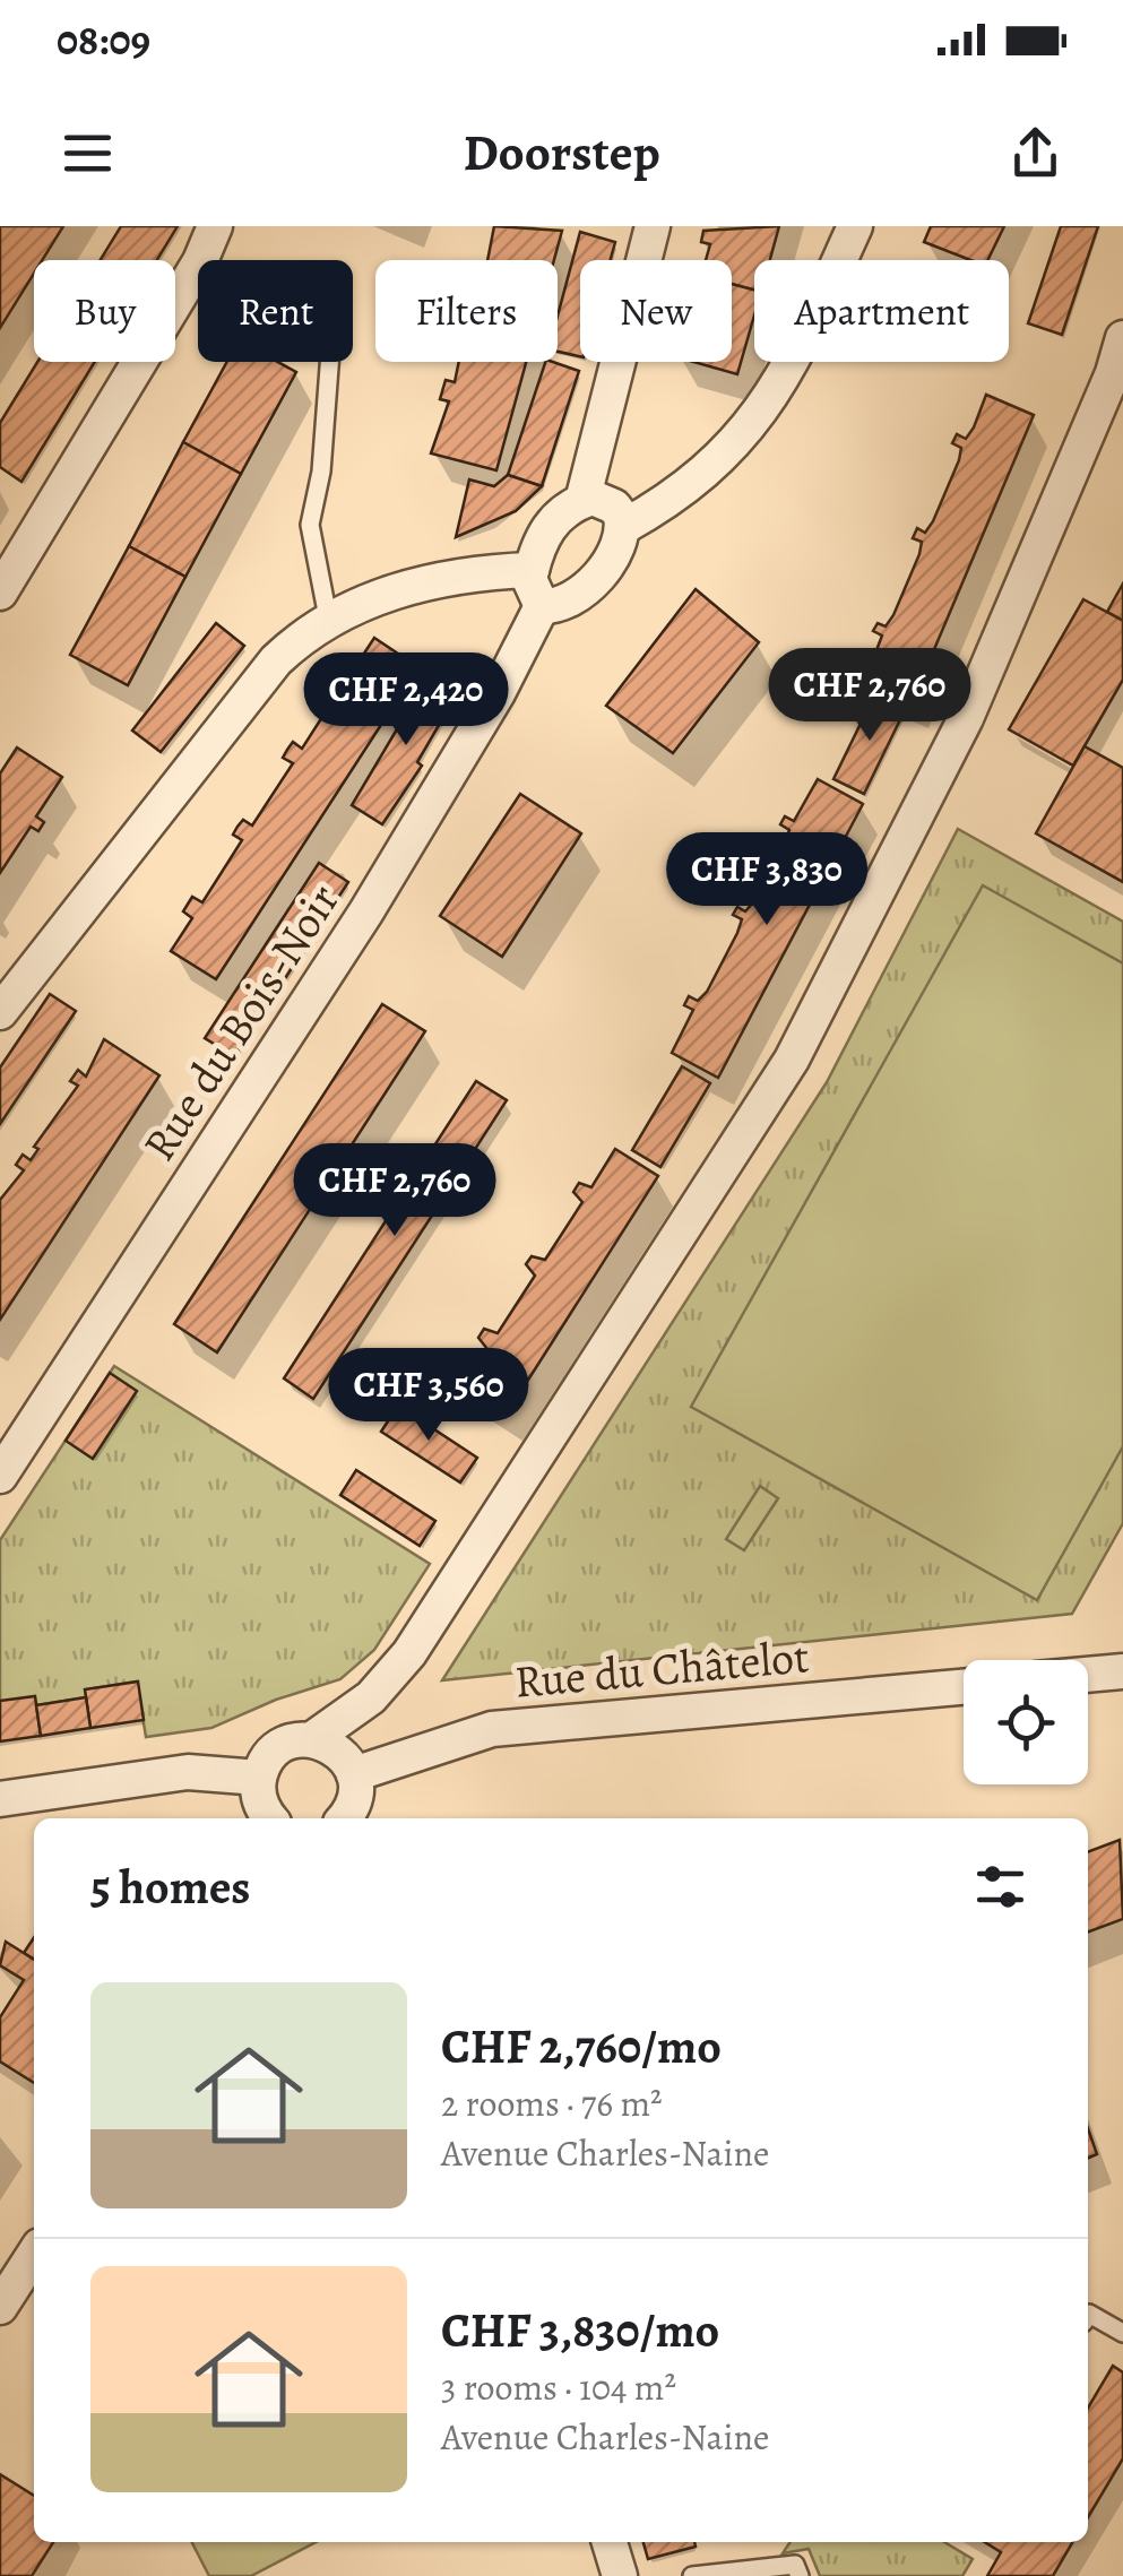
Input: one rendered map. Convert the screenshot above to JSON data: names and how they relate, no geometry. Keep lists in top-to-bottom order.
{
  "streets": {
    "street": ["Rue du Bois-Noir", "Rue du Châtelot"]
  },
  "page": {
    "status": "08:09",
    "header": "Doorstep",
    "chip": [
      "Buy",
      "Rent",
      "Filters",
      "New",
      "Apartment"
    ],
    "price": [
      "CHF 2,760",
      "CHF 2,420",
      "CHF 3,830",
      "CHF 2,760",
      "CHF 3,560"
    ],
    "heading": "5 homes",
    "list": [
      {
        "name": "CHF 2,760/mo",
        "note": "2 rooms · 76 m² · Avenue Charles-Naine"
      },
      {
        "name": "CHF 3,830/mo",
        "note": "3 rooms · 104 m² · Avenue Charles-Naine"
      }
    ]
  }
}
